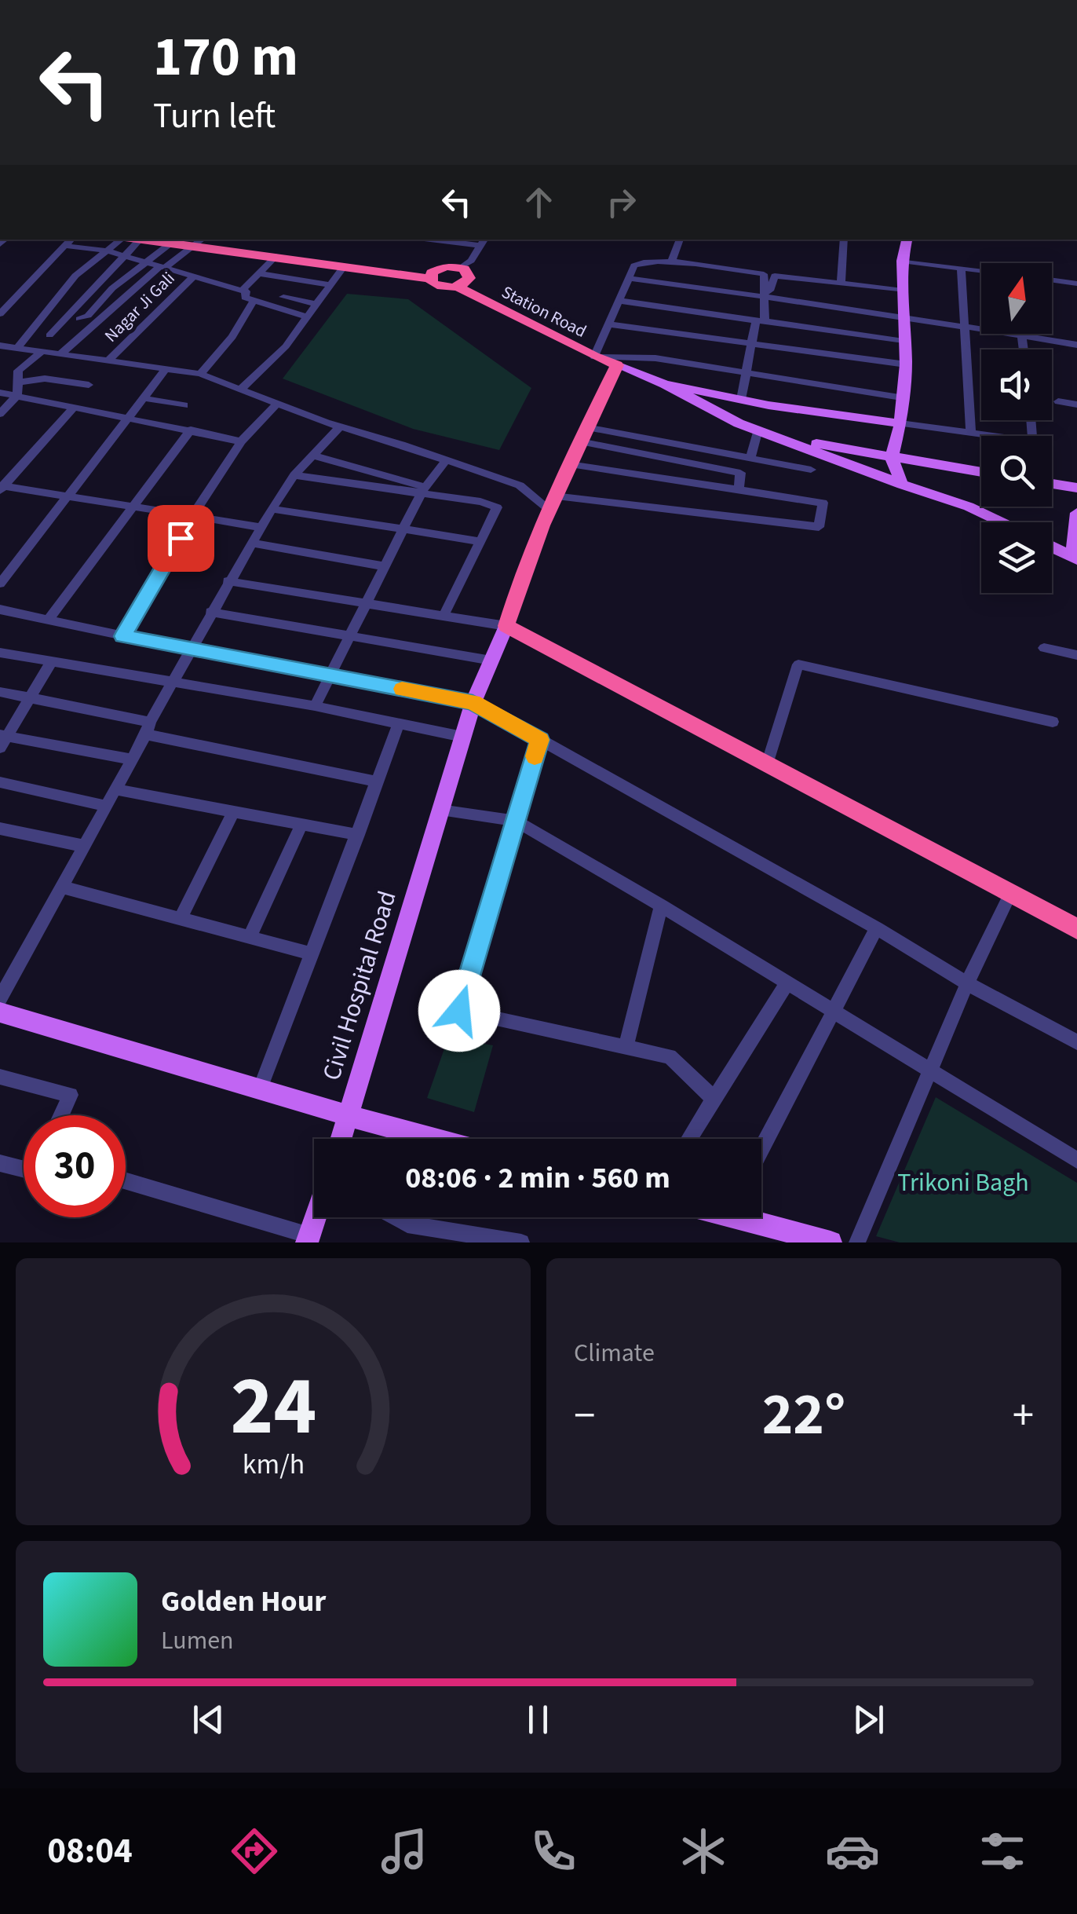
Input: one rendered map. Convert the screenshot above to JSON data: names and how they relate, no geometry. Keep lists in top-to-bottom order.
{
  "streets": {
    "highway": ["Station Road"],
    "main road": ["Civil Hospital Road"],
    "street": ["Nagar Ji Gali"]
  },
  "parks": ["Trikoni Bagh"],
  "north": "top",
  "page": {
    "turn": ["170 m", "Turn left"],
    "limit": "30",
    "trip": "08:06 · 2 min · 560 m",
    "tile": "Climate",
    "heat": ["−", "22°", "+"],
    "song": ["Golden Hour", "Lumen"],
    "tabs": "08:04",
    "gauge": ["24", "km/h"]
  }
}
